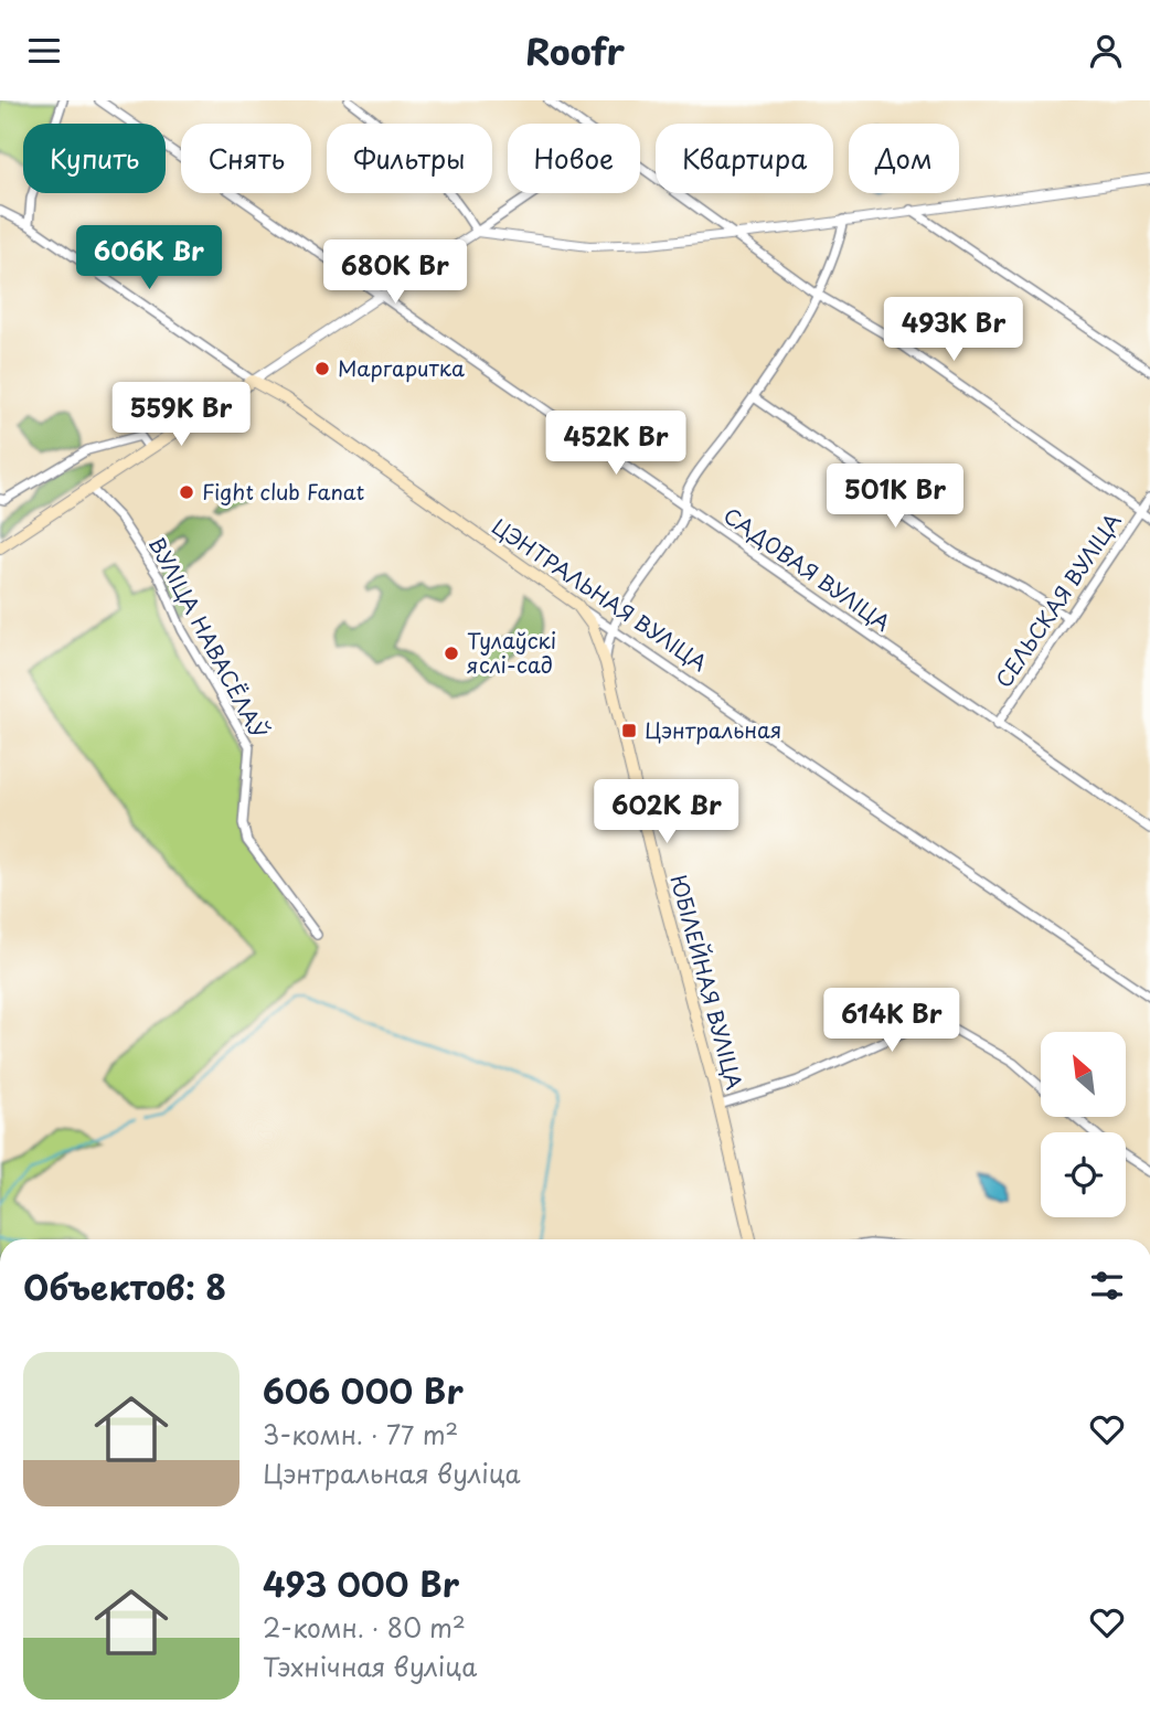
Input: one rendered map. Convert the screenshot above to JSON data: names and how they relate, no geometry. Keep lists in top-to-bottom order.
{
  "streets": {
    "main road": ["ЦЭНТРАЛЬНАЯ ВУЛІЦА", "ЮБІЛЕЙНАЯ ВУЛІЦА"],
    "street": ["САДОВАЯ ВУЛІЦА", "СЕЛЬСКАЯ ВУЛІЦА", "ВУЛІЦА НАВАСЁЛАЎ"]
  },
  "crossings": [
    ["САДОВАЯ ВУЛІЦА", "СЕЛЬСКАЯ ВУЛІЦА"],
    ["ЦЭНТРАЛЬНАЯ ВУЛІЦА", "ЮБІЛЕЙНАЯ ВУЛІЦА"]
  ],
  "places": {
    "other": ["Маргаритка", "Fight club Fanat", "Тулаўскі яслі-сад"],
    "transit": ["Цэнтральная"]
  },
  "north": "top left",
  "page": {
    "header": "Roofr",
    "chip": [
      "Купить",
      "Снять",
      "Фильтры",
      "Новое",
      "Квартира",
      "Дом"
    ],
    "price": [
      "606K Br",
      "680K Br",
      "493K Br",
      "559K Br",
      "452K Br",
      "501K Br",
      "602K Br",
      "614K Br"
    ],
    "heading": "Объектов: 8",
    "list": [
      {
        "name": "606 000 Br",
        "note": "3-комн. · 77 m² · Цэнтральная вуліца"
      },
      {
        "name": "493 000 Br",
        "note": "2-комн. · 80 m² · Тэхнічная вуліца"
      }
    ]
  }
}
